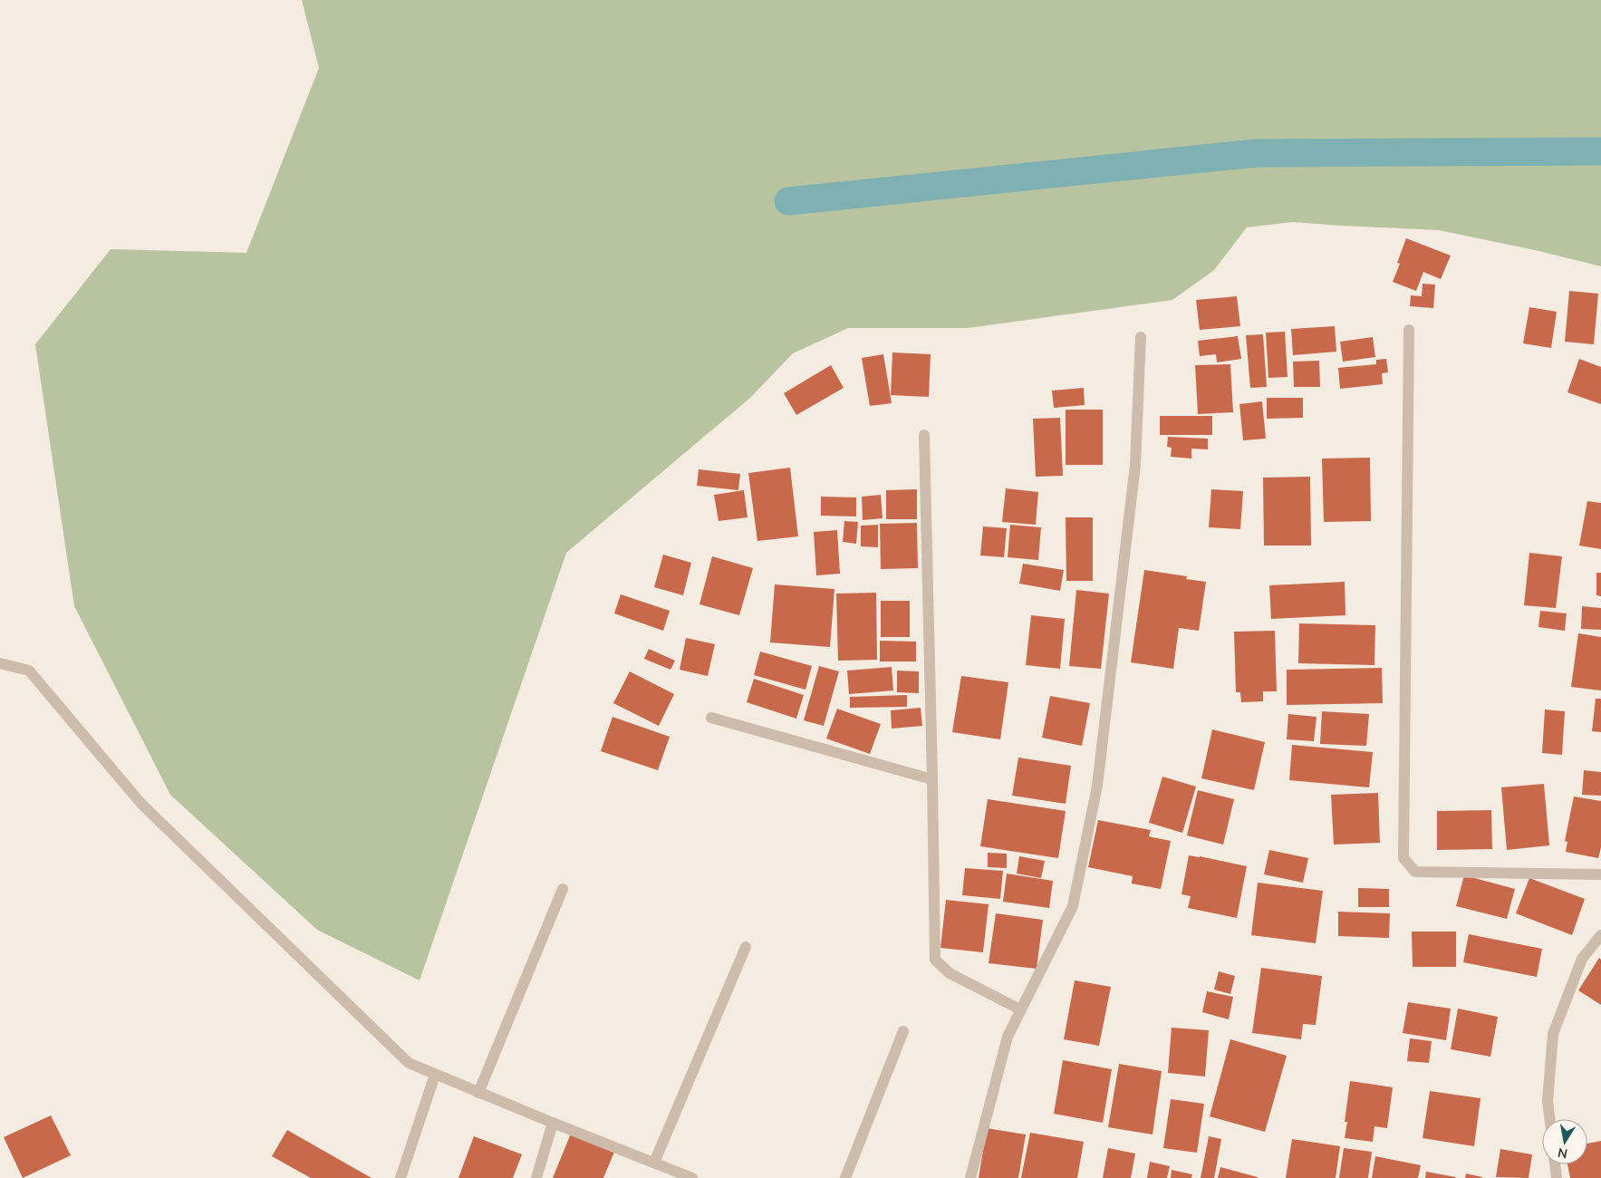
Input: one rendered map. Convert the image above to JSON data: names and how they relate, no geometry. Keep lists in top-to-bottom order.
{
  "north": "bottom"
}
